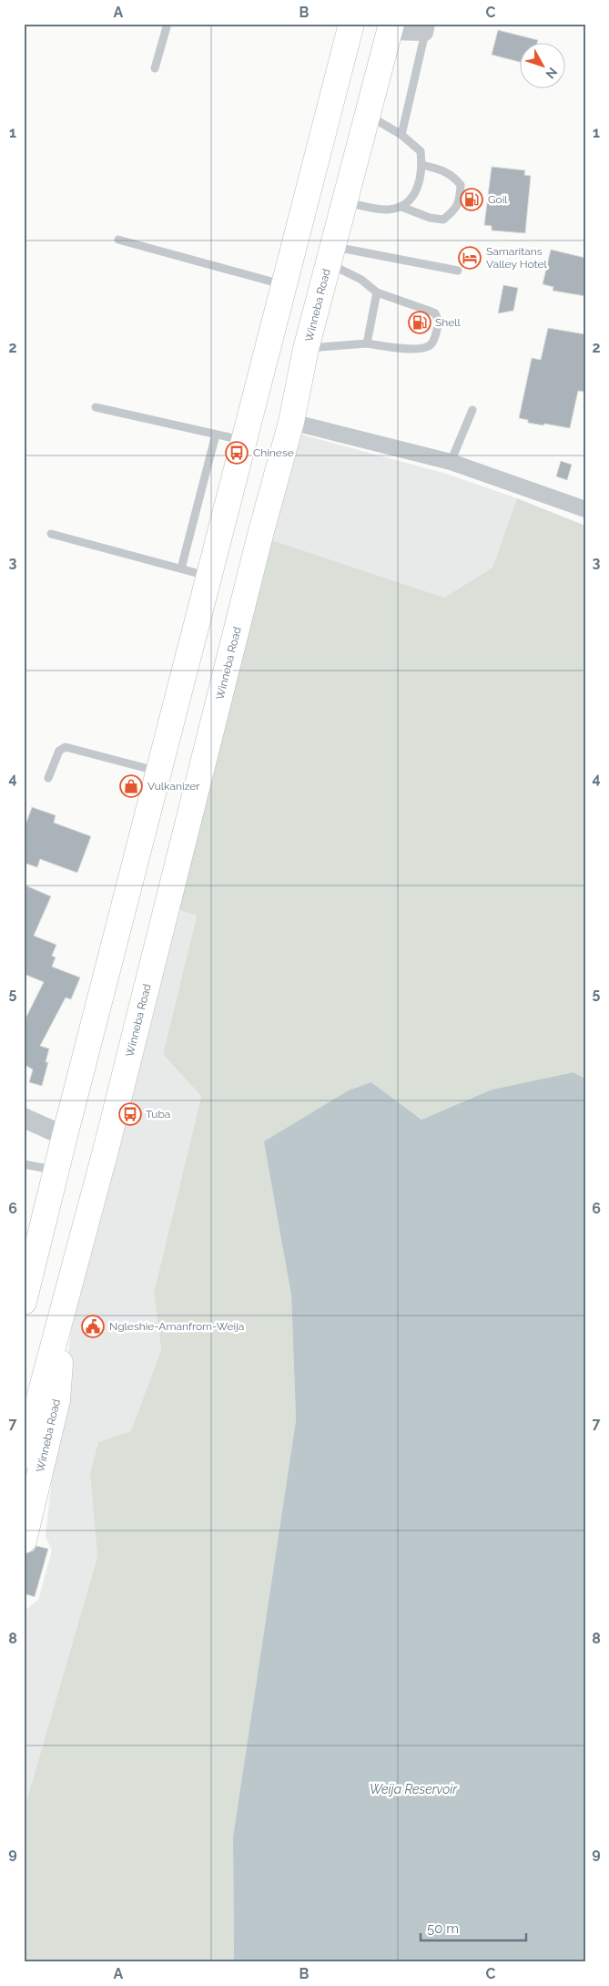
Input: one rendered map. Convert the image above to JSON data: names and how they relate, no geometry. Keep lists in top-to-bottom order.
{
  "streets": {
    "highway": ["Winneba Road"]
  },
  "water": ["Weija Reservoir"],
  "places": {
    "fuel station": ["Goil", "Shell"],
    "hotel": ["Samaritans Valley Hotel"],
    "bus stop": ["Chinese", "Tuba"],
    "shop": ["Vulkanizer"],
    "public building": ["Ngleshie-Amanfrom-Weija"]
  },
  "scale_bar": "50 m",
  "north": "bottom right",
  "grid": {
    "columns": ["A", "B", "C"],
    "rows": [
      "1",
      "2",
      "3",
      "4",
      "5",
      "6",
      "7",
      "8",
      "9"
    ]
  }
}
